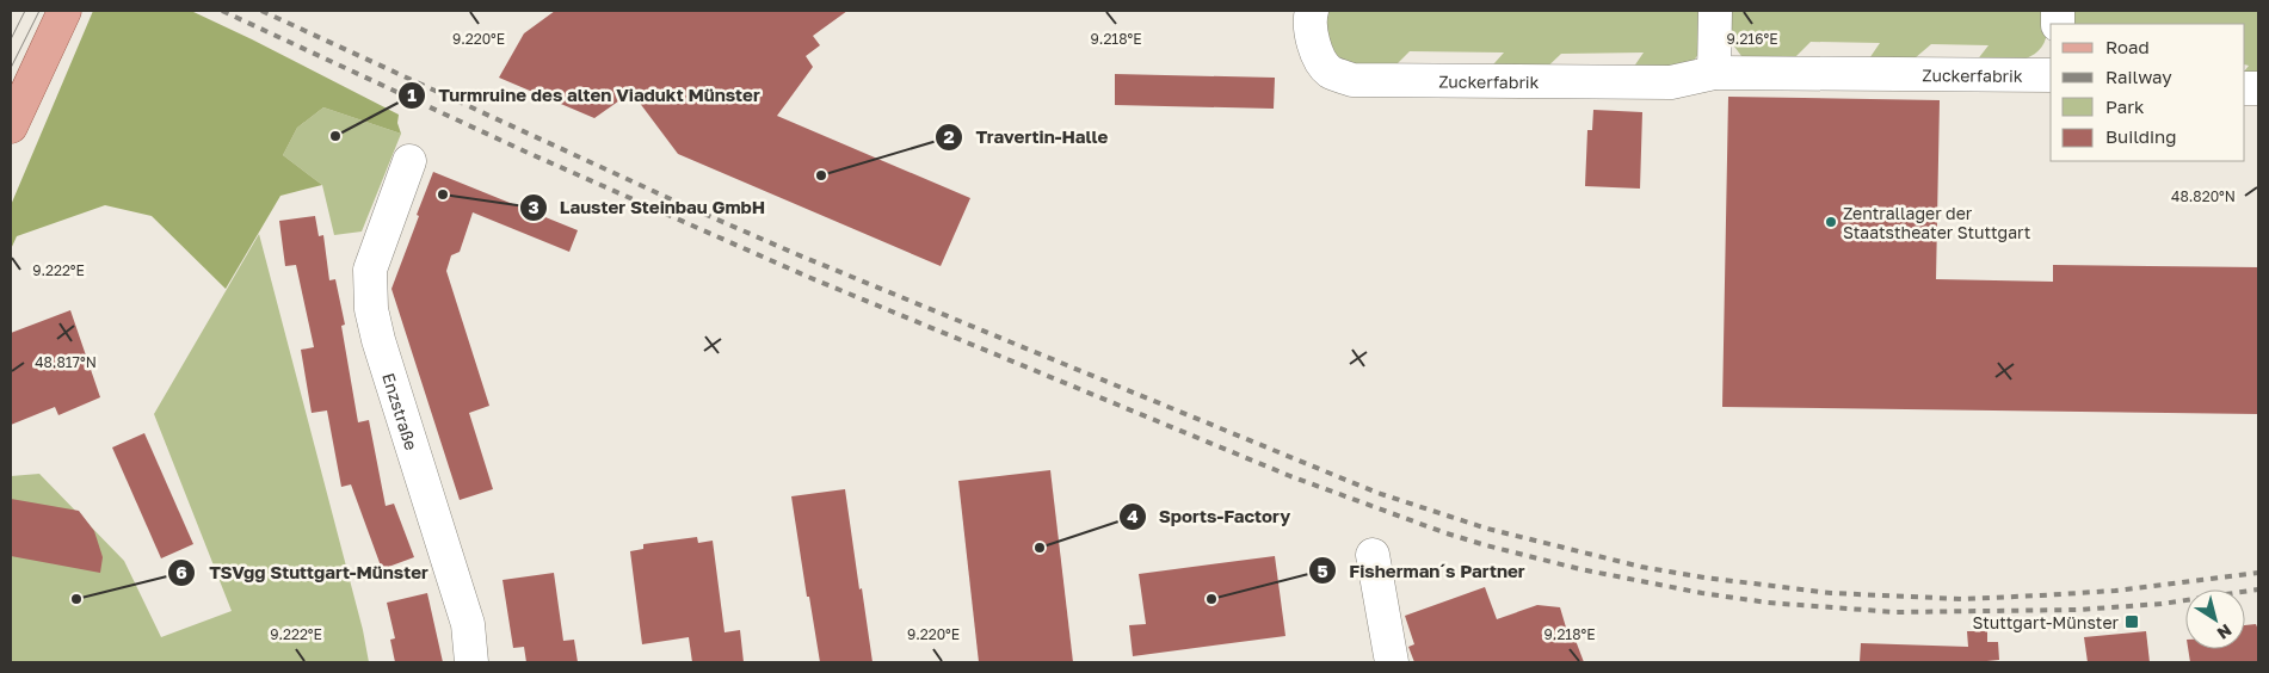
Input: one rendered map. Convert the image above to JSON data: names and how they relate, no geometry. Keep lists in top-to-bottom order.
{
  "streets": {
    "street": ["Zuckerfabrik", "Enzstraße"]
  },
  "places": {
    "other": [
      "Turmruine des alten Viadukt Münster",
      "Travertin-Halle",
      "Lauster Steinbau GmbH",
      "Zentrallager der Staatstheater Stuttgart",
      "Sports-Factory",
      "TSVgg Stuttgart-Münster",
      "Fisherman´s Partner"
    ],
    "transit": ["Stuttgart-Münster"]
  },
  "legend": [
    "Road",
    "Railway",
    "Park",
    "Building"
  ],
  "north": "bottom right",
  "coordinates": [
    "9.220°E",
    "9.218°E",
    "9.216°E",
    "48.820°N",
    "9.222°E",
    "48.817°N"
  ]
}
